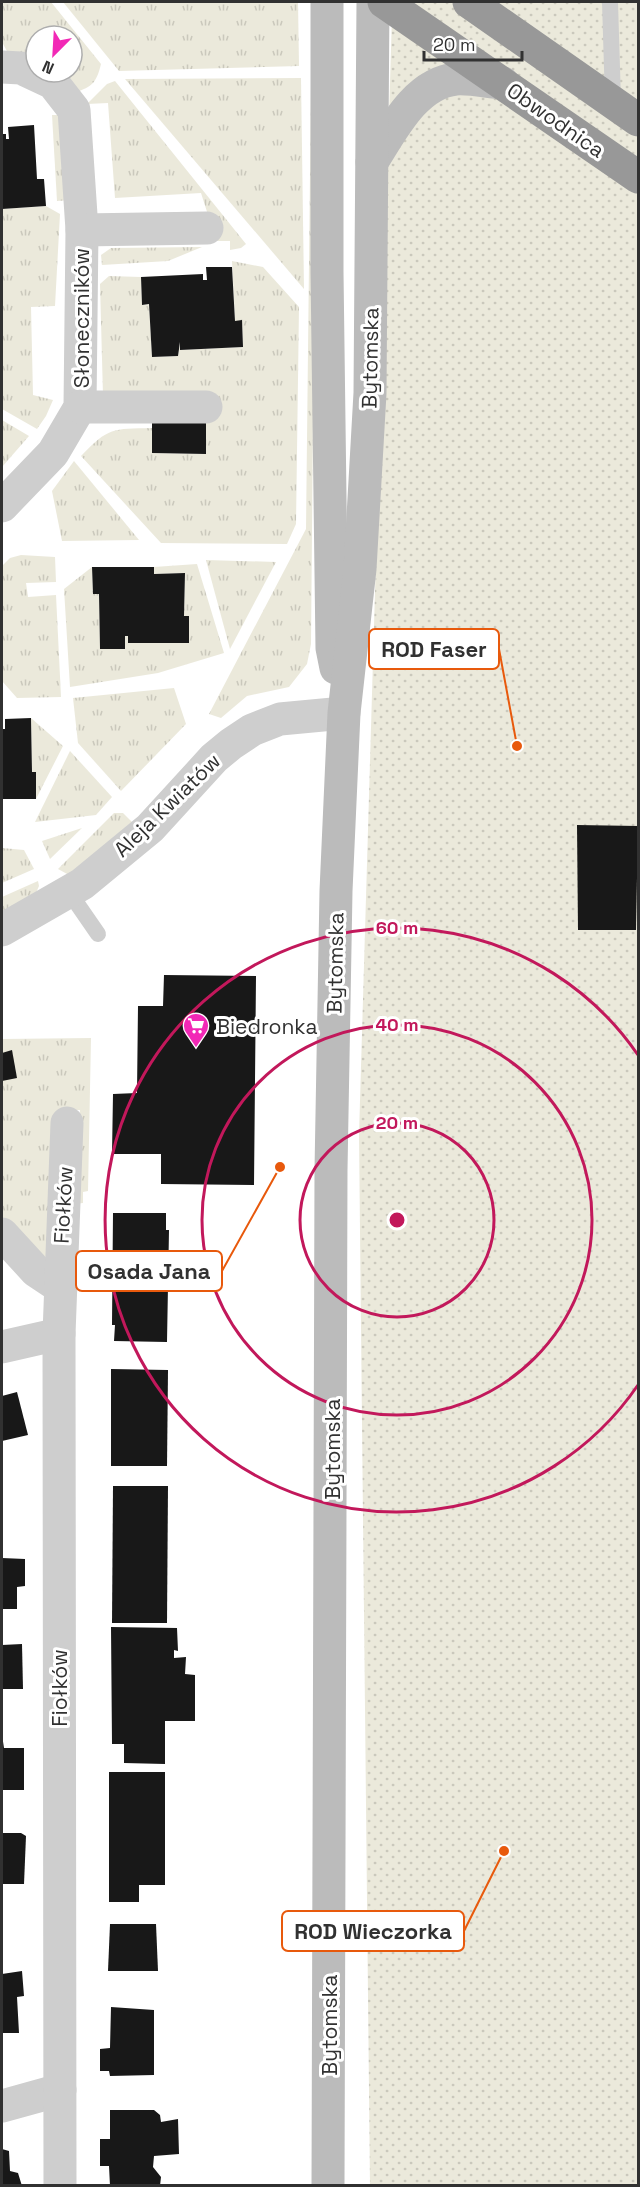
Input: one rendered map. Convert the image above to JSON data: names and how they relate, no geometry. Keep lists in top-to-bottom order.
{
  "streets": {
    "highway": ["Obwodnica"],
    "street": [
      "Słoneczników",
      "Bytomska",
      "Aleja Kwiatów",
      "Fiołków"
    ]
  },
  "crossings": [
    ["Bytomska", "Aleja Kwiatów"]
  ],
  "places": {
    "other": ["ROD Faser", "Osada Jana", "ROD Wieczorka"],
    "supermarket": ["Biedronka"]
  },
  "scale_bar": "20 m",
  "north": "bottom left",
  "rings": ["60 m", "40 m", "20 m"]
}
